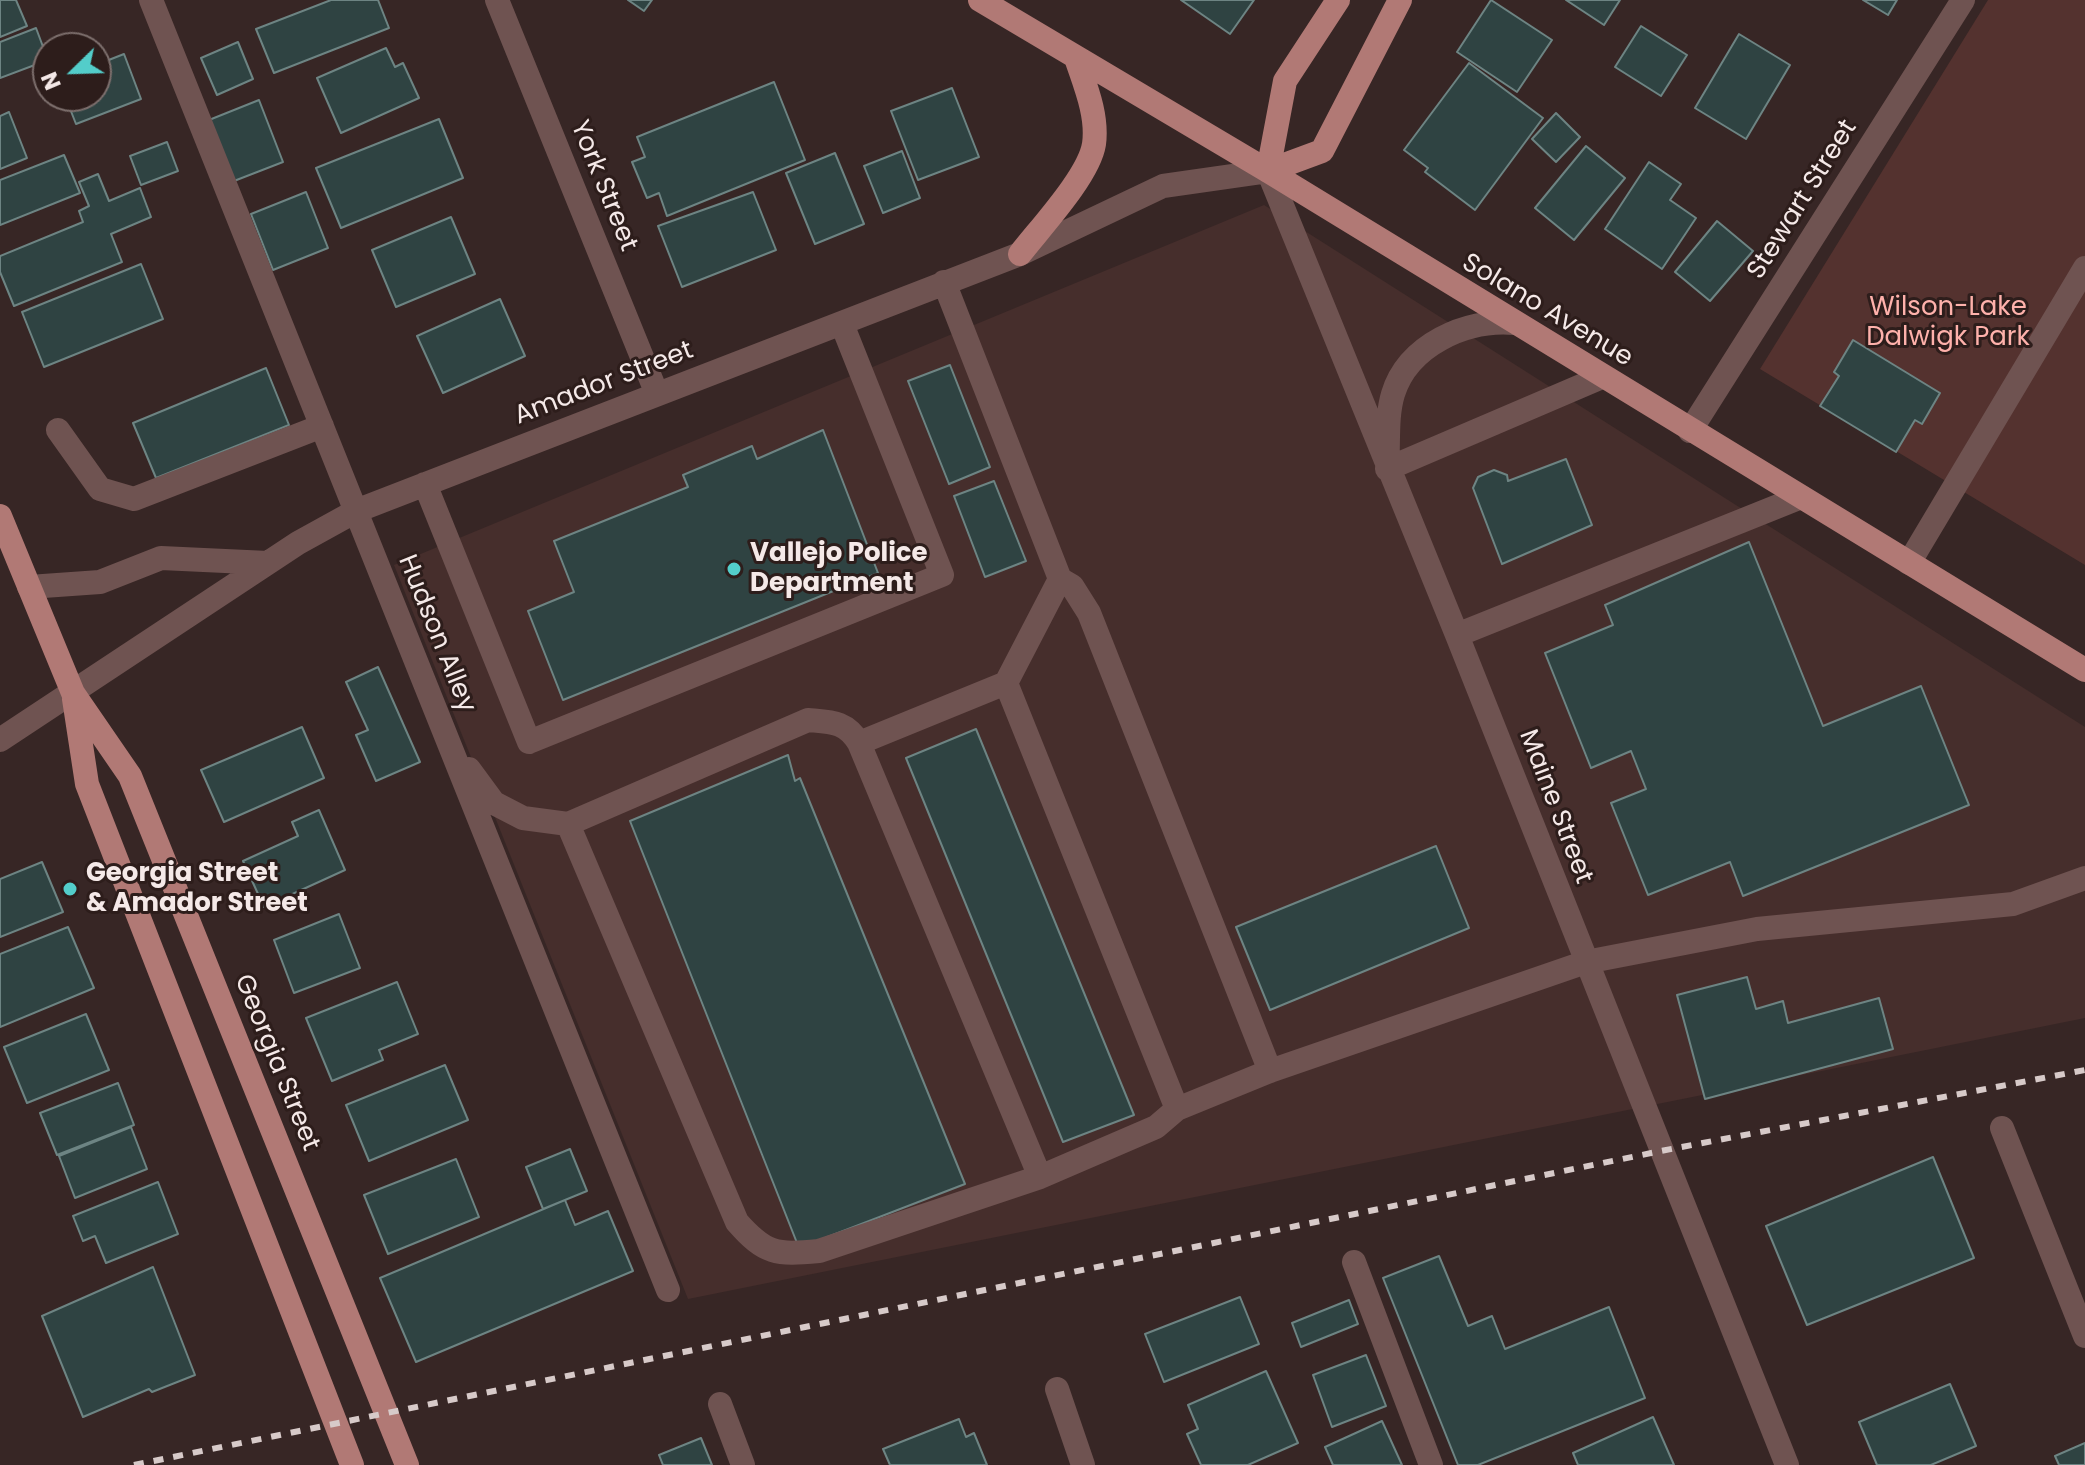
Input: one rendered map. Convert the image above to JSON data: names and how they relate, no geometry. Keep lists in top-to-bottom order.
{
  "streets": {
    "main road": ["Solano Avenue", "Georgia Street"],
    "street": [
      "York Street",
      "Stewart Street",
      "Amador Street",
      "Hudson Alley",
      "Maine Street"
    ]
  },
  "crossings": [
    ["York Street", "Amador Street"],
    ["Stewart Street", "Solano Avenue"],
    ["Solano Avenue", "Amador Street"],
    ["Solano Avenue", "Maine Street"],
    ["Amador Street", "Hudson Alley"],
    ["Amador Street", "Maine Street"],
    ["Amador Street", "Georgia Street"]
  ],
  "parks": ["Wilson-Lake Dalwigk Park"],
  "places": ["Vallejo Police Department", "Georgia Street & Amador Street"],
  "north": "bottom left"
}
